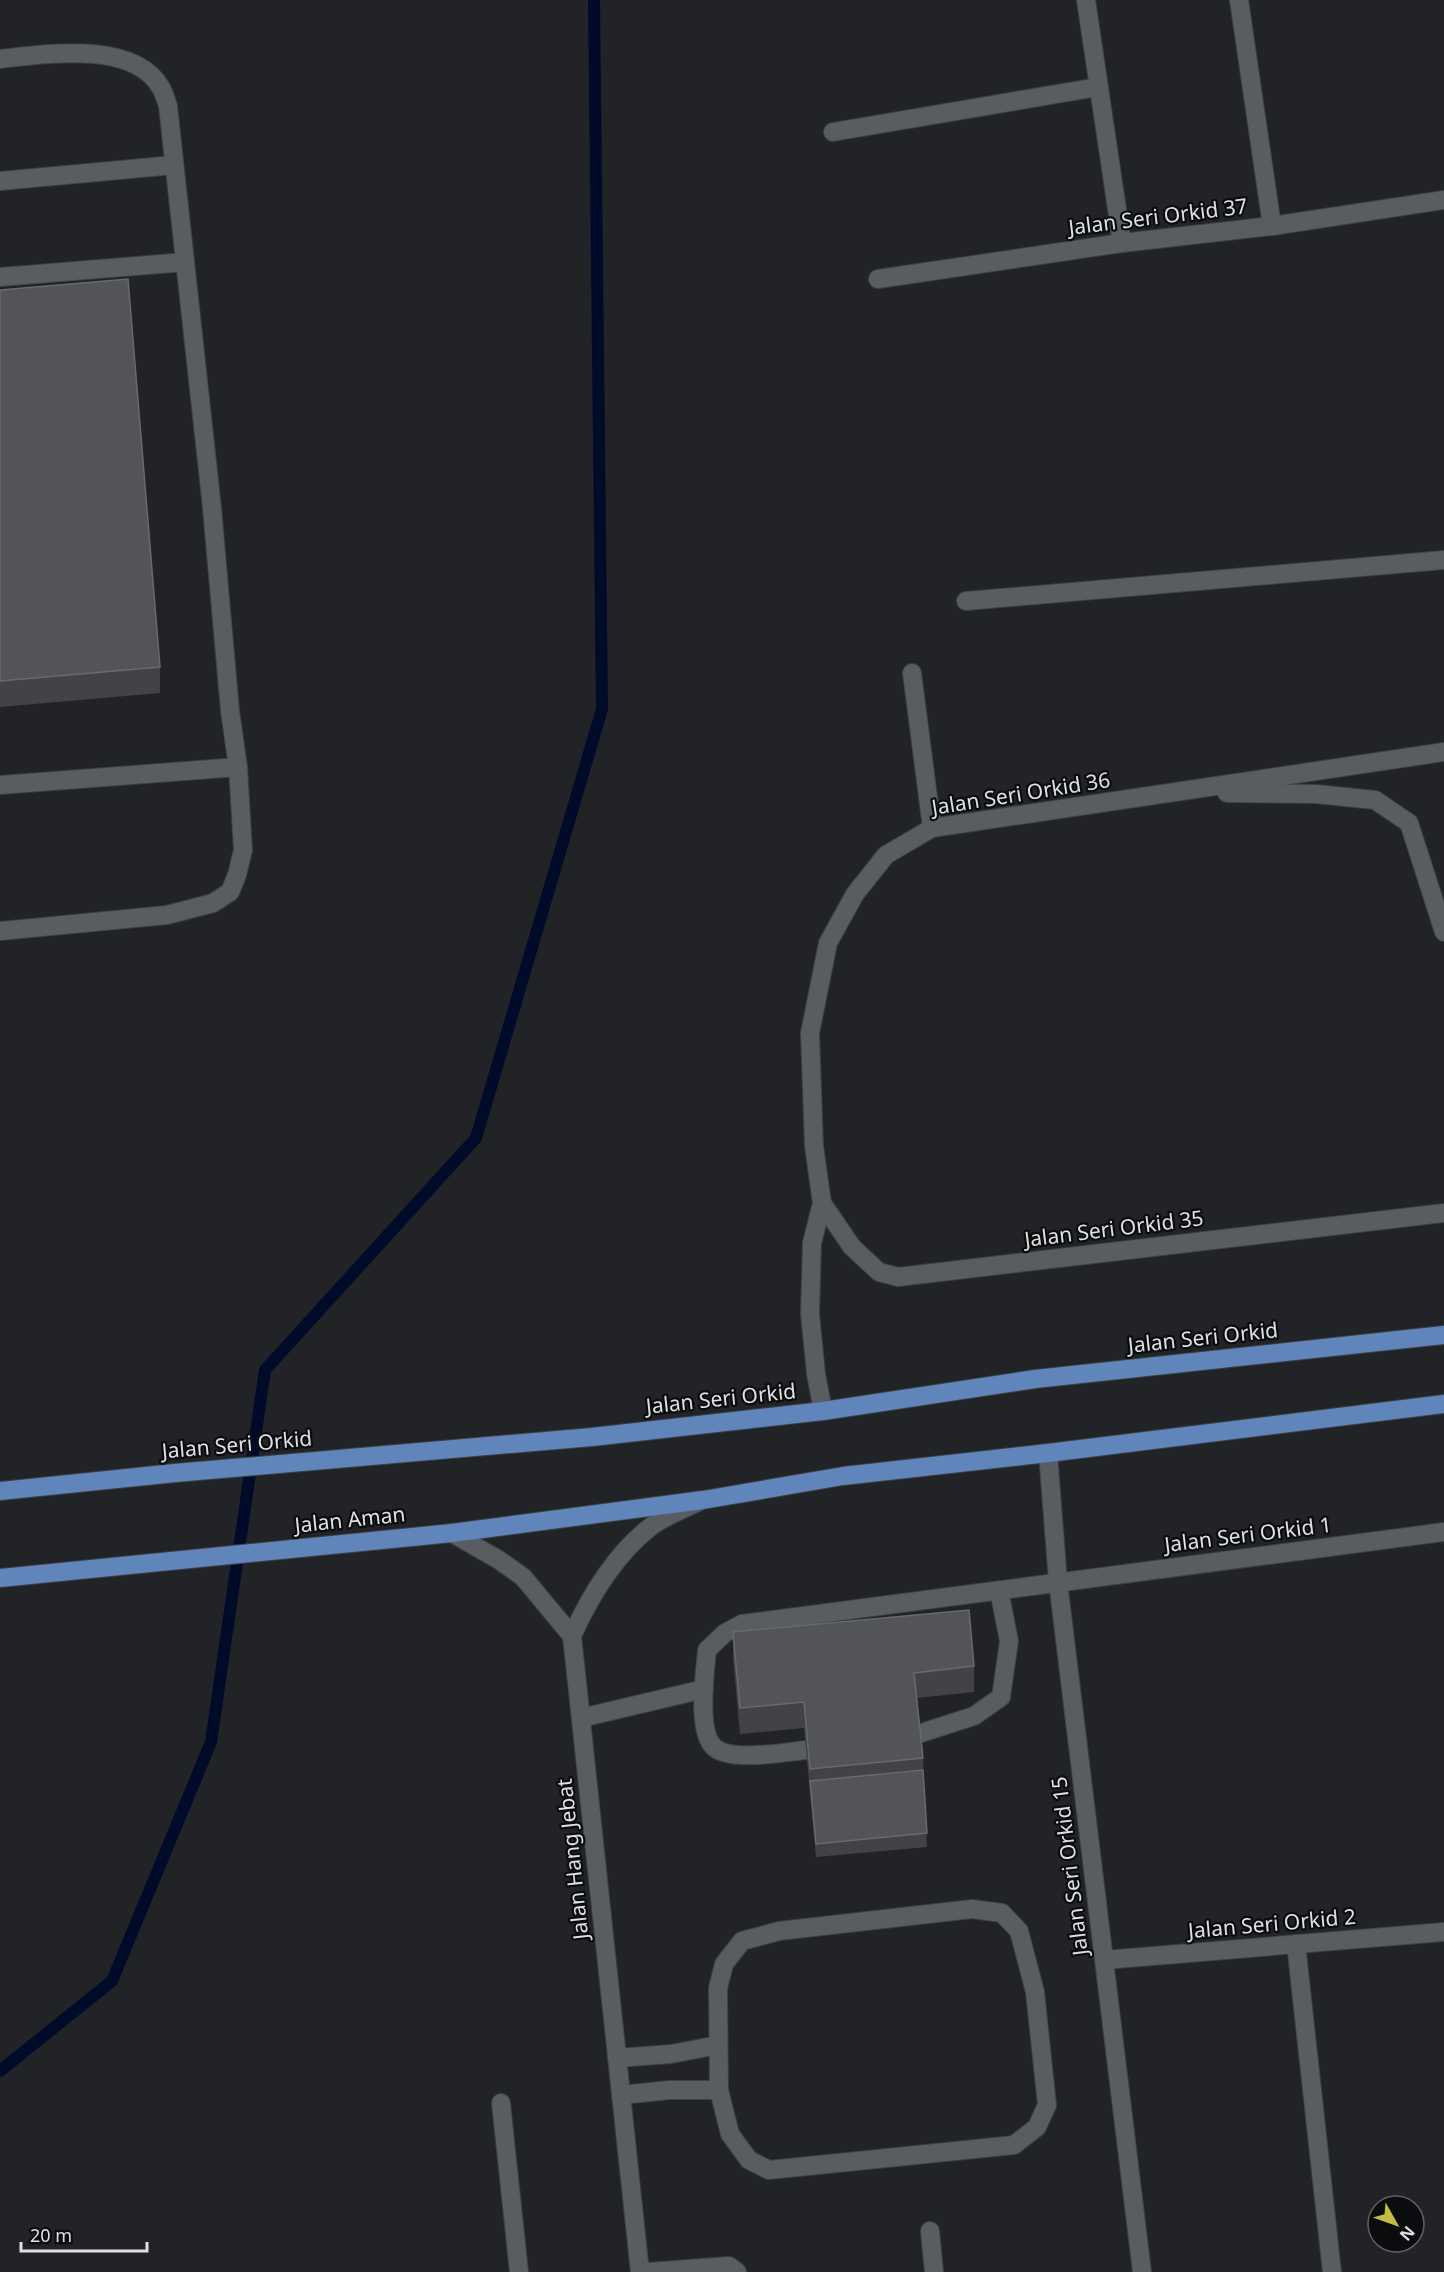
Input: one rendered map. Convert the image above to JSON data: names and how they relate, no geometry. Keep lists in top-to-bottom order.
{
  "streets": {
    "main road": ["Jalan Seri Orkid", "Jalan Aman"],
    "street": [
      "Jalan Seri Orkid 37",
      "Jalan Seri Orkid 36",
      "Jalan Seri Orkid 35",
      "Jalan Seri Orkid 1",
      "Jalan Hang Jebat",
      "Jalan Seri Orkid 15",
      "Jalan Seri Orkid 2"
    ]
  },
  "crossings": [
    ["Jalan Seri Orkid 36", "Jalan Seri Orkid 35"],
    ["Jalan Seri Orkid 36", "Jalan Seri Orkid"],
    ["Jalan Seri Orkid 1", "Jalan Seri Orkid 15"],
    ["Jalan Seri Orkid 15", "Jalan Seri Orkid 2"]
  ],
  "scale_bar": "20 m",
  "north": "bottom right"
}
